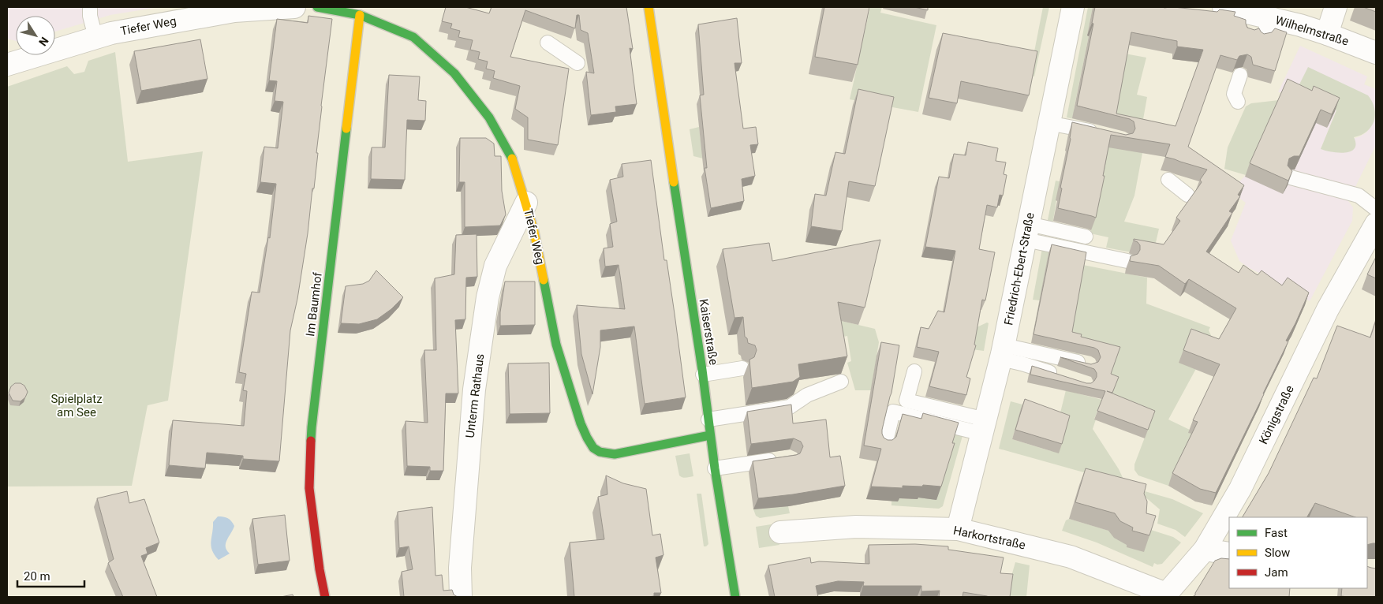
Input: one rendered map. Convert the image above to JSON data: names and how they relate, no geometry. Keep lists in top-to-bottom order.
{
  "streets": {
    "street": [
      "Tiefer Weg",
      "Wilhelmstraße",
      "Friedrich-Ebert-Straße",
      "Im Baumhof",
      "Kaiserstraße",
      "Unterm Rathaus",
      "Königstraße",
      "Harkortstraße"
    ]
  },
  "crossings": [
    ["Tiefer Weg", "Im Baumhof"],
    ["Tiefer Weg", "Kaiserstraße"],
    ["Tiefer Weg", "Unterm Rathaus"],
    ["Friedrich-Ebert-Straße", "Harkortstraße"],
    ["Königstraße", "Harkortstraße"]
  ],
  "parks": ["Spielplatz am See"],
  "legend": ["Fast", "Slow", "Jam"],
  "scale_bar": "20 m",
  "north": "bottom right"
}
